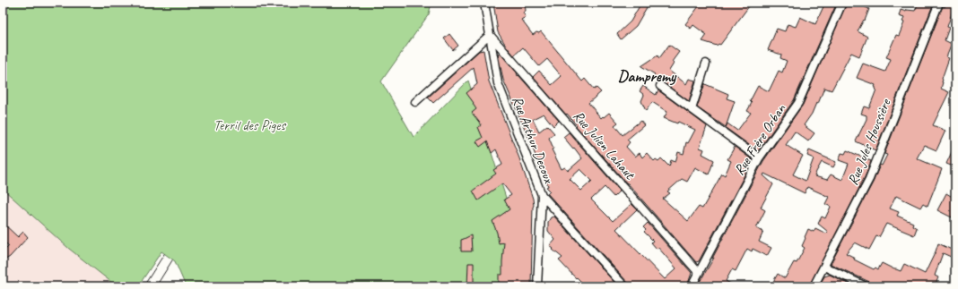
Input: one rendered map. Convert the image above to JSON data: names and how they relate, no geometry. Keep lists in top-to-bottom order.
{
  "streets": {
    "street": [
      "Rue Arthur Decoux",
      "Rue Frère Orban",
      "Rue Jules Houssière",
      "Rue Julien Lahaut"
    ]
  },
  "crossings": [
    ["Rue Arthur Decoux", "Rue Julien Lahaut"],
    ["Rue Frère Orban", "Rue Julien Lahaut"]
  ],
  "districts": ["Dampremy"],
  "parks": ["Terril des Piges"]
}
